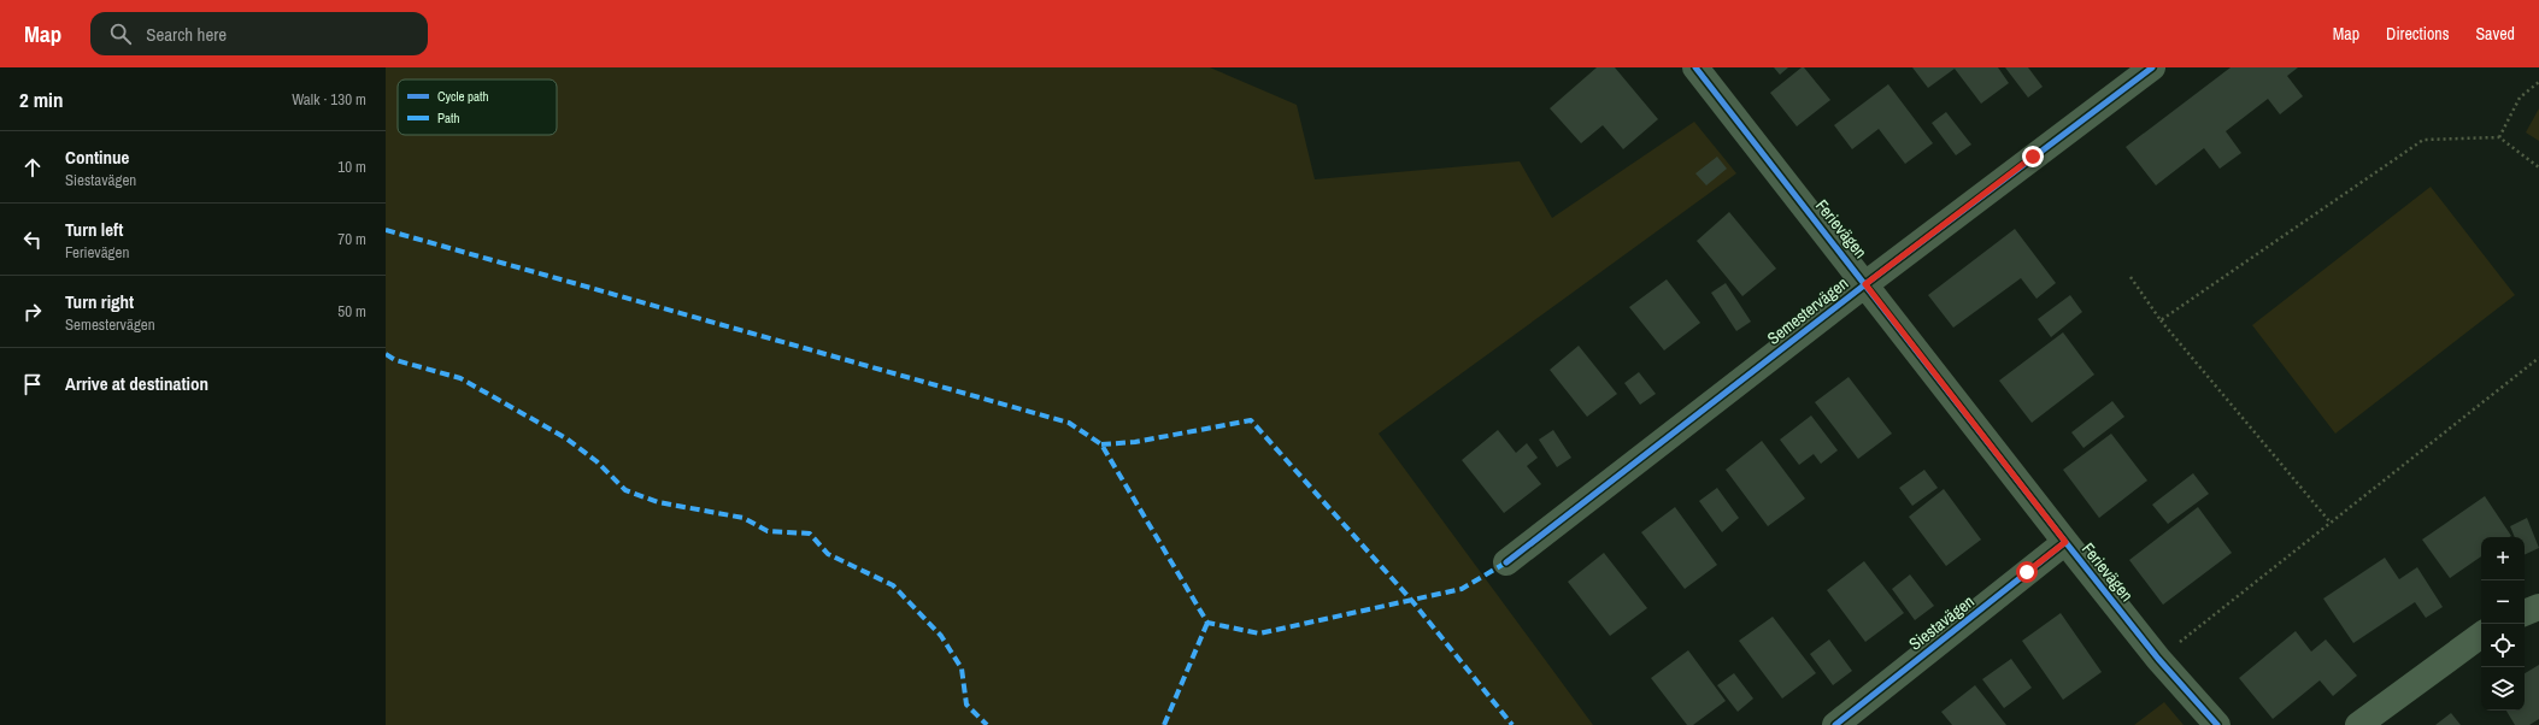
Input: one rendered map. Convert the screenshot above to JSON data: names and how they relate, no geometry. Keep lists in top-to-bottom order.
{
  "streets": {
    "street": ["Ferievägen", "Semestervägen", "Siestavägen"]
  },
  "crossings": [
    ["Ferievägen", "Semestervägen"],
    ["Ferievägen", "Siestavägen"]
  ],
  "legend": ["Cycle path", "Path"],
  "page": {
    "header": "Map",
    "search": "Search here",
    "nav": ["Map", "Directions", "Saved"],
    "heading": ["2 min", "Walk · 130 m"],
    "list": [
      ["Continue", "Siestavägen", "10 m"],
      ["Turn left", "Ferievägen", "70 m"],
      ["Turn right", "Semestervägen", "50 m"],
      "Arrive at destination"
    ],
    "map_buttons": ["+", "−"]
  }
}
